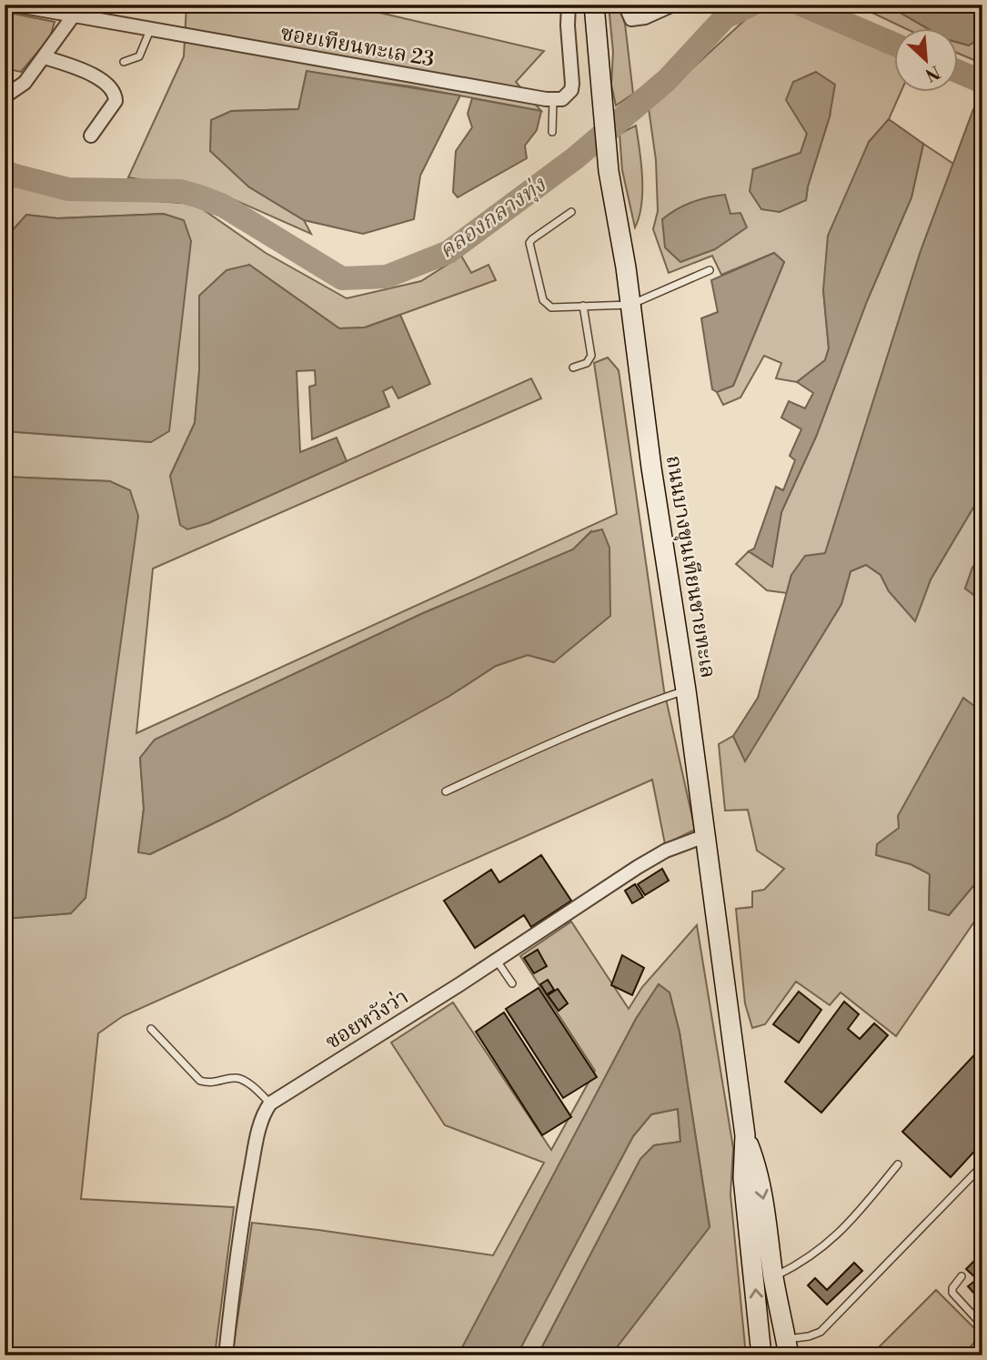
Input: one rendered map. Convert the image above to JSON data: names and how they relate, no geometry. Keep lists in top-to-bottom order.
{
  "streets": {
    "main road": ["ถนนบางขุนเทียนชายทะเล"],
    "street": ["ซอยเทียนทะเล 23", "ซอยหวังว่า"]
  },
  "crossings": [
    ["ถนนบางขุนเทียนชายทะเล", "ซอยหวังว่า"]
  ],
  "water": ["คลองกลางทุ่ง"],
  "north": "bottom right"
}
